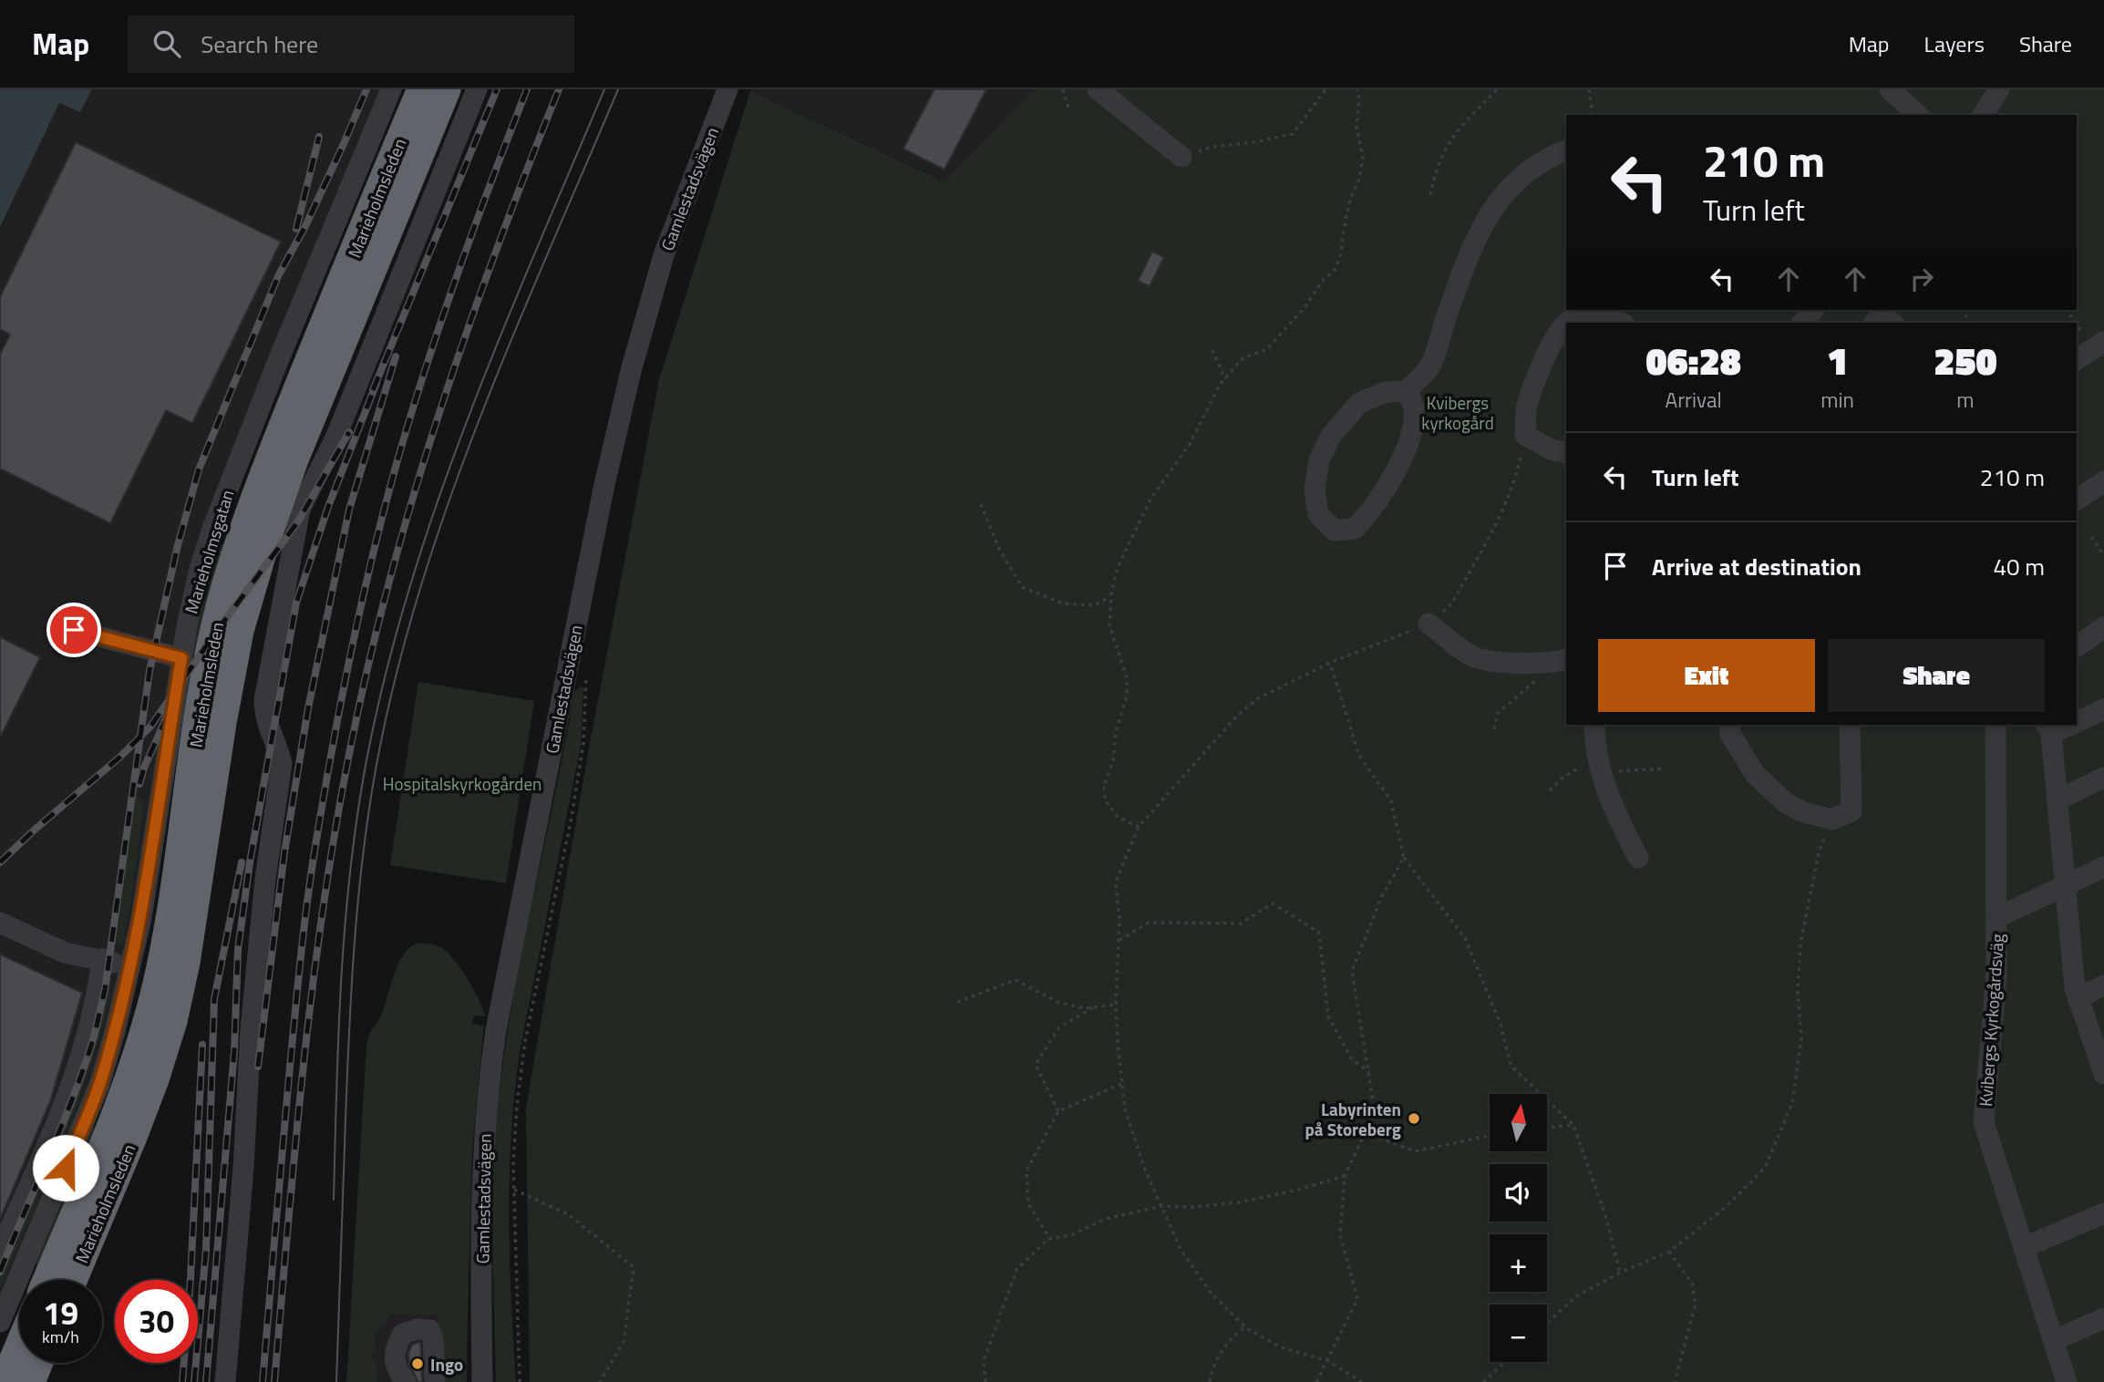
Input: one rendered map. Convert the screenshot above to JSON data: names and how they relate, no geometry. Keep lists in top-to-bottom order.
{
  "streets": {
    "highway": ["Marieholmsleden"],
    "street": ["Gamlestadsvägen", "Marieholmsgatan", "Kvibergs Kyrkogårdsväg"]
  },
  "parks": ["Kvibergs kyrkogård", "Hospitalskyrkogården"],
  "places": ["Labyrinten på Storeberg", "Ingo"],
  "north": "top",
  "page": {
    "header": "Map",
    "search": "Search here",
    "nav": ["Map", "Layers", "Share"],
    "turn": ["210 m", "Turn left"],
    "eta": [
      "06:28",
      "Arrival",
      "1",
      "min",
      "250",
      "m"
    ],
    "list": [
      {
        "name": "Turn left",
        "value": "210 m"
      },
      {
        "name": "Arrive at destination",
        "value": "40 m"
      }
    ],
    "buttons": ["Exit", "Share"],
    "map_buttons": ["+", "−"],
    "speed": "19 km/h",
    "limit": "30"
  }
}
